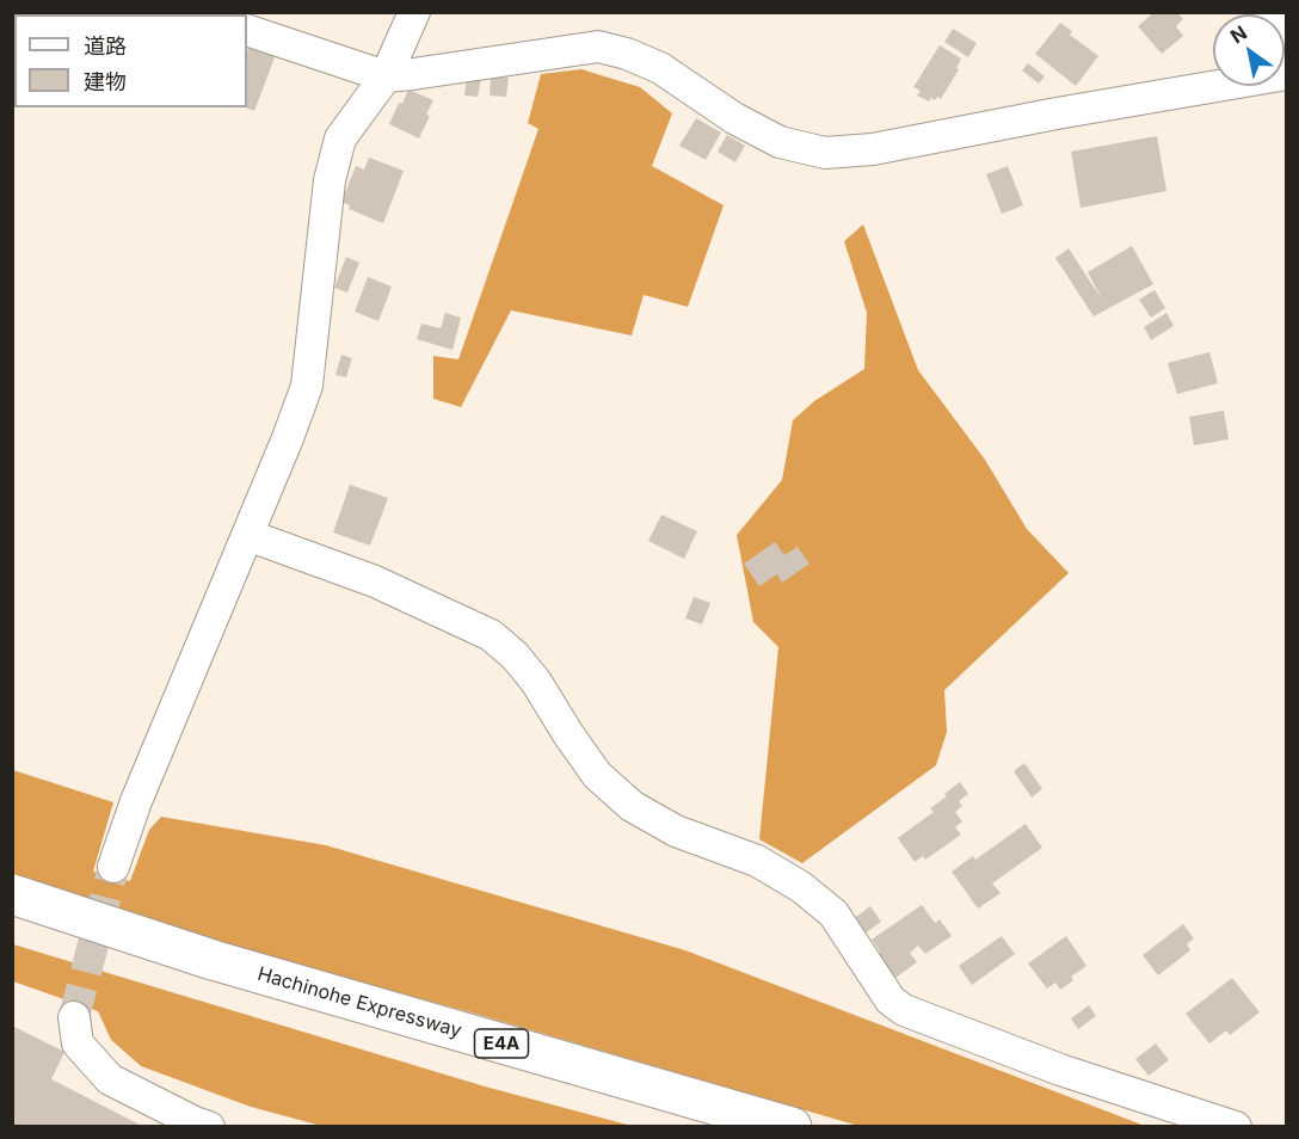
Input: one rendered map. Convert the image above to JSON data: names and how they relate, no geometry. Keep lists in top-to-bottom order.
{
  "streets": {
    "highway": ["Hachinohe Expressway", "E4A"]
  },
  "legend": ["道路", "建物"],
  "north": "top left"
}
